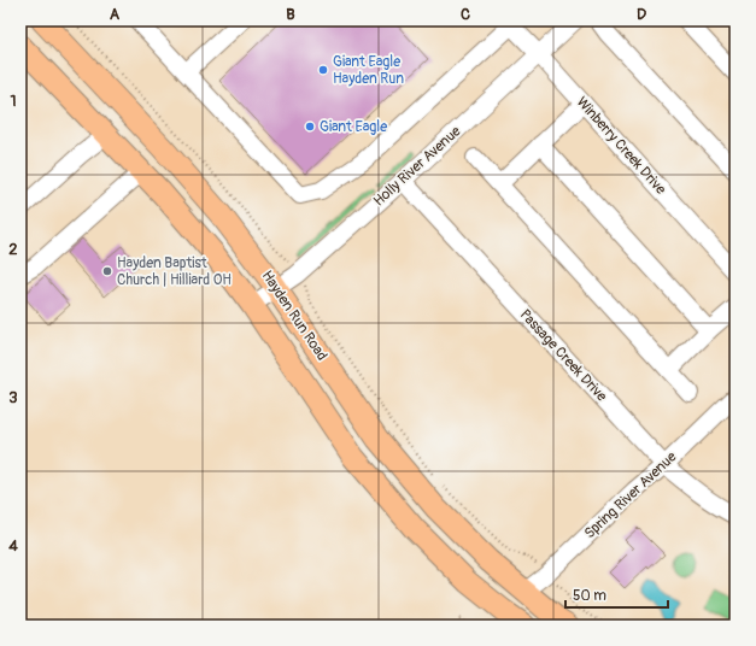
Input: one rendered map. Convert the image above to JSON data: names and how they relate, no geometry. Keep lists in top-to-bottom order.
{
  "streets": {
    "main road": ["Hayden Run Road"],
    "street": [
      "Winberry Creek Drive",
      "Holly River Avenue",
      "Passage Creek Drive",
      "Spring River Avenue"
    ]
  },
  "crossings": [
    ["Winberry Creek Drive", "Holly River Avenue"],
    ["Holly River Avenue", "Hayden Run Road"],
    ["Holly River Avenue", "Passage Creek Drive"],
    ["Hayden Run Road", "Spring River Avenue"],
    ["Passage Creek Drive", "Spring River Avenue"]
  ],
  "places": ["Giant Eagle Hayden Run", "Giant Eagle", "Hayden Baptist Church | Hilliard OH"],
  "scale_bar": "50 m",
  "grid": {
    "columns": [
      "A",
      "B",
      "C",
      "D"
    ],
    "rows": [
      "1",
      "2",
      "3",
      "4"
    ]
  }
}
